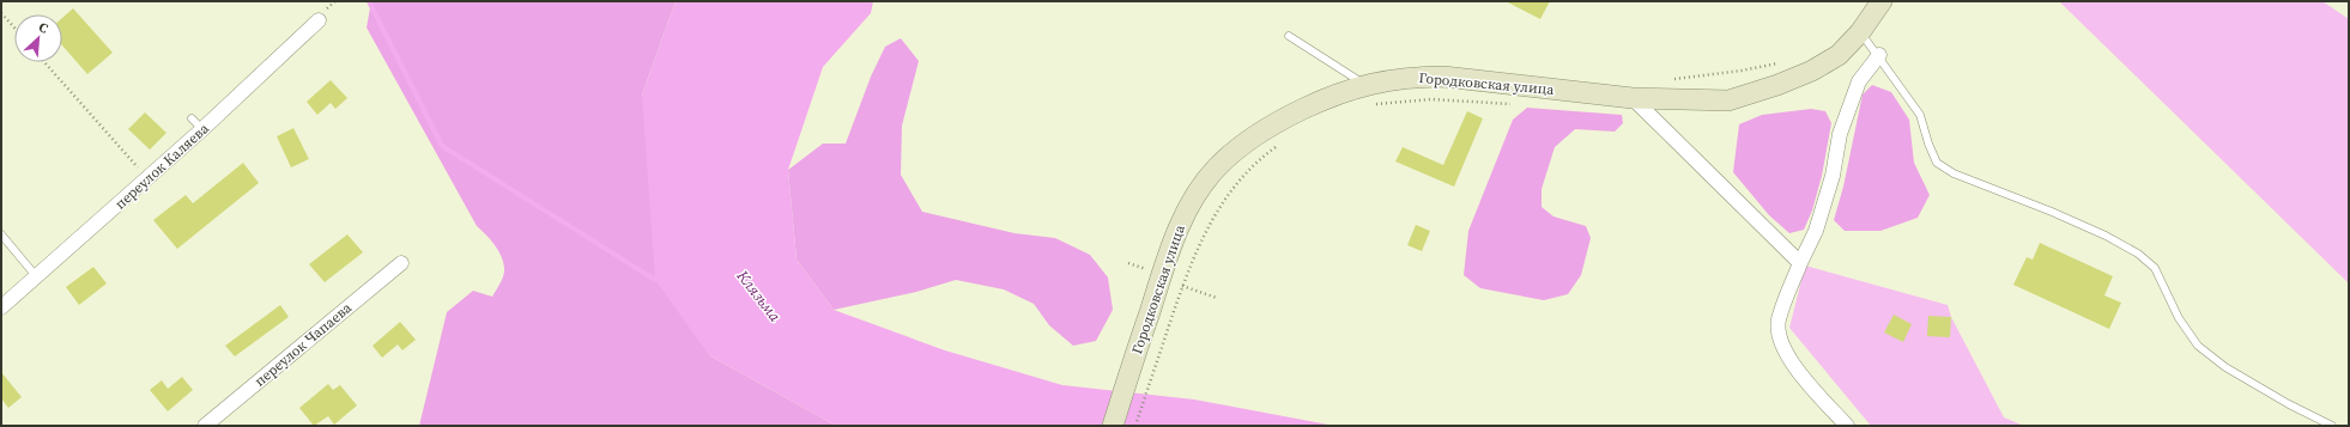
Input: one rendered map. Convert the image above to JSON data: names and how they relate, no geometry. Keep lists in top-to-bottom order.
{
  "streets": {
    "main road": ["Городковская улица"],
    "street": ["переулок Каляева", "переулок Чапаева"]
  },
  "water": ["Клязьма"],
  "north": "top right"
}
